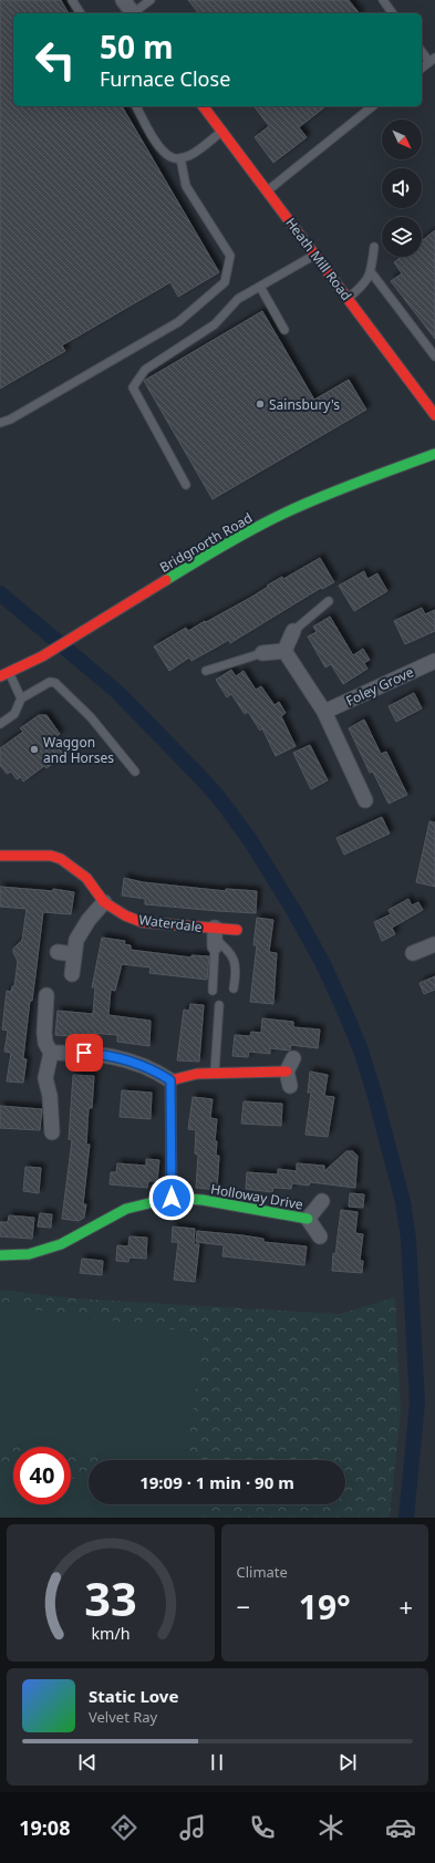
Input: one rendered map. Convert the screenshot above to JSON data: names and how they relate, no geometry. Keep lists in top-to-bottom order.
{
  "streets": {
    "street": [
      "Heath Mill Road",
      "Bridgnorth Road",
      "Foley Grove",
      "Waterdale",
      "Holloway Drive"
    ]
  },
  "places": ["Sainsbury's", "Waggon and Horses"],
  "north": "bottom right",
  "page": {
    "turn": ["50 m", "Furnace Close"],
    "limit": "40",
    "trip": "19:09 · 1 min · 90 m",
    "tile": "Climate",
    "heat": ["−", "19°", "+"],
    "song": ["Static Love", "Velvet Ray"],
    "tabs": "19:08",
    "gauge": ["33", "km/h"]
  }
}
